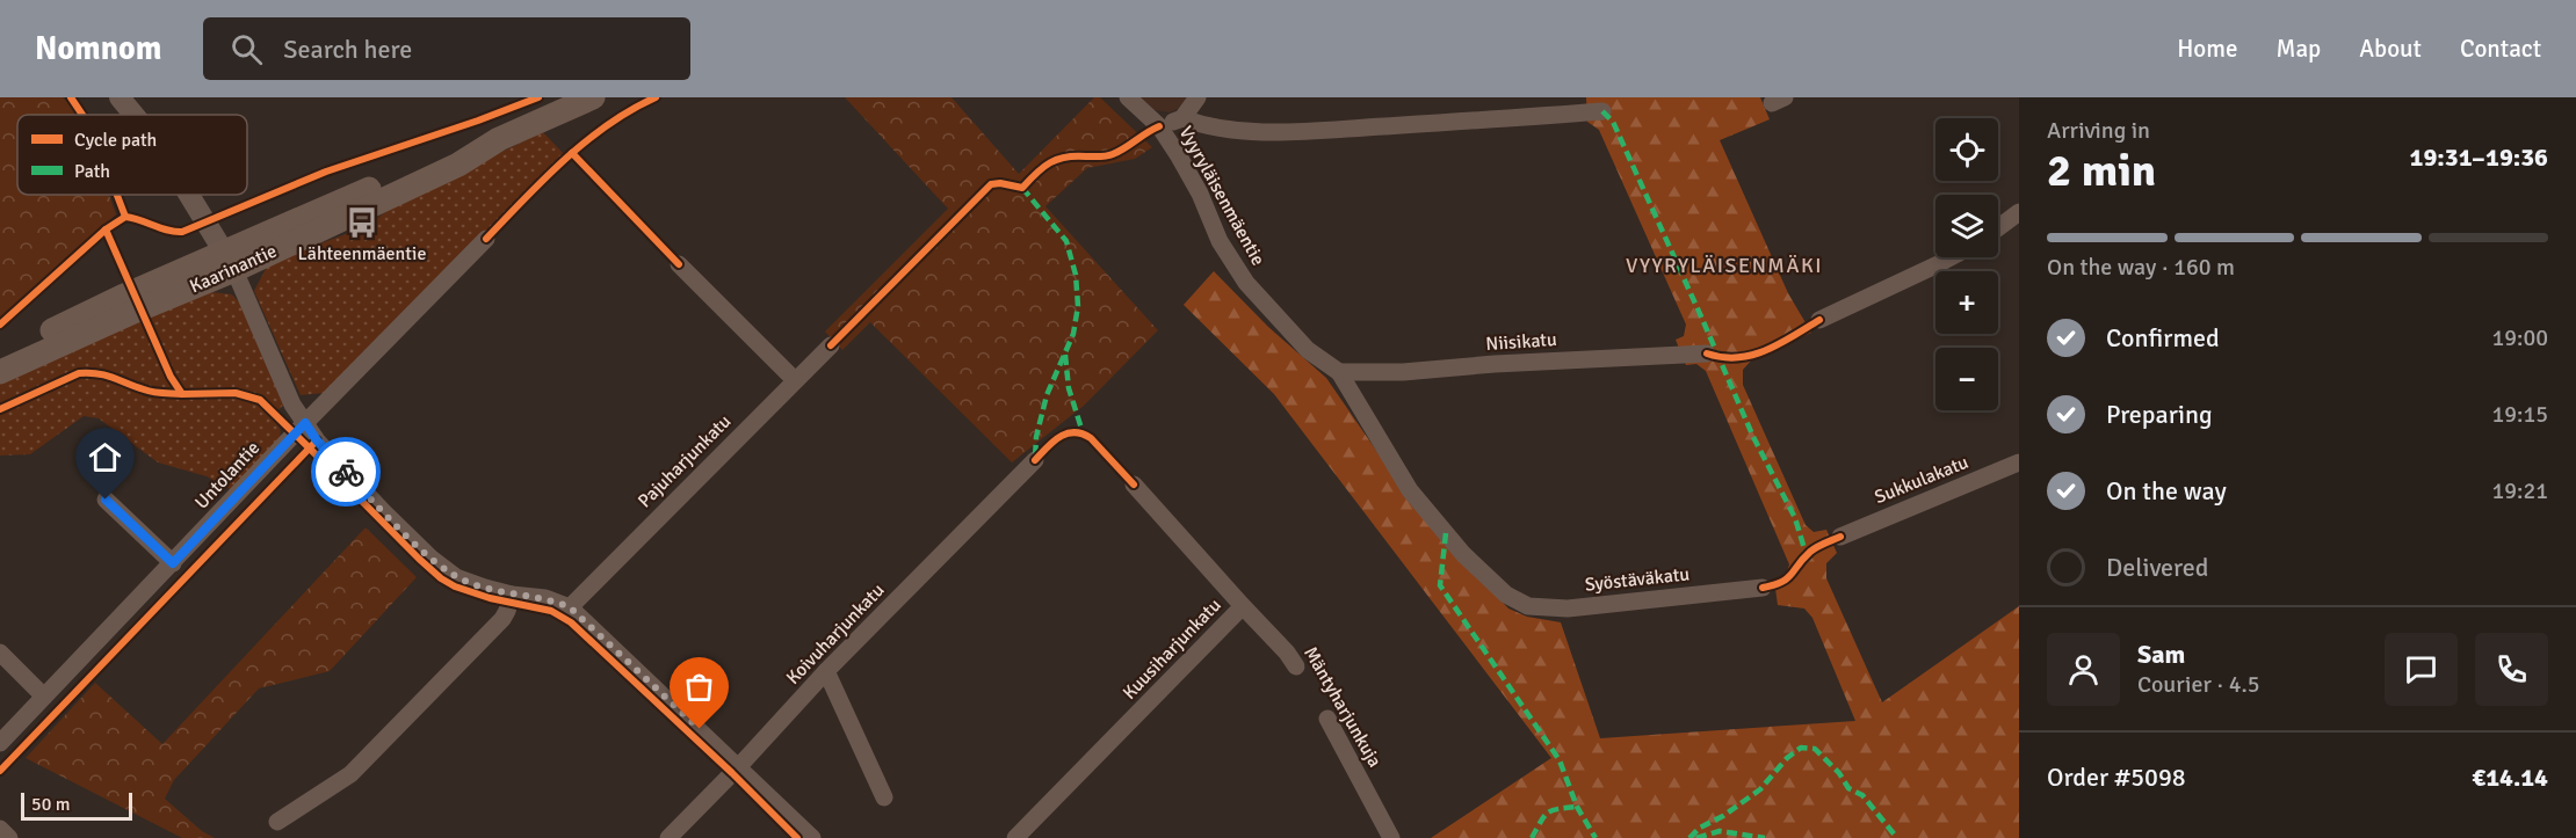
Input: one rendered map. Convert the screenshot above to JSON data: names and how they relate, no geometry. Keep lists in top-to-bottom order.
{
  "streets": {
    "main road": ["Kaarinantie"],
    "street": [
      "Vyyryläisenmäentie",
      "Niisikatu",
      "Pajuharjunkatu",
      "Untolantie",
      "Sukkulakatu",
      "Syöstäväkatu",
      "Koivuharjunkatu",
      "Kuusiharjunkatu",
      "Mäntyharjunkuja"
    ]
  },
  "crossings": [
    ["Vyyryläisenmäentie", "Niisikatu"],
    ["Vyyryläisenmäentie", "Syöstäväkatu"],
    ["Kuusiharjunkatu", "Mäntyharjunkuja"]
  ],
  "districts": ["VYYRYLÄISENMÄKI"],
  "places": {
    "bus stop": ["Lähteenmäentie"]
  },
  "legend": ["Cycle path", "Path"],
  "scale_bar": "50 m",
  "page": {
    "header": "Nomnom",
    "search": "Search here",
    "nav": [
      "Home",
      "Map",
      "About",
      "Contact"
    ],
    "heading": ["2 min", "Arriving in", "19:31–19:36"],
    "panel": [
      "Sam",
      "Courier · 4.5",
      "Order #5098",
      "€14.14"
    ],
    "map_buttons": ["+", "−"],
    "bar": "On the way · 160 m",
    "list": [
      ["Confirmed", "19:00"],
      ["Preparing", "19:15"],
      ["On the way", "19:21"],
      "Delivered"
    ],
    "scale": "50 m"
  }
}
